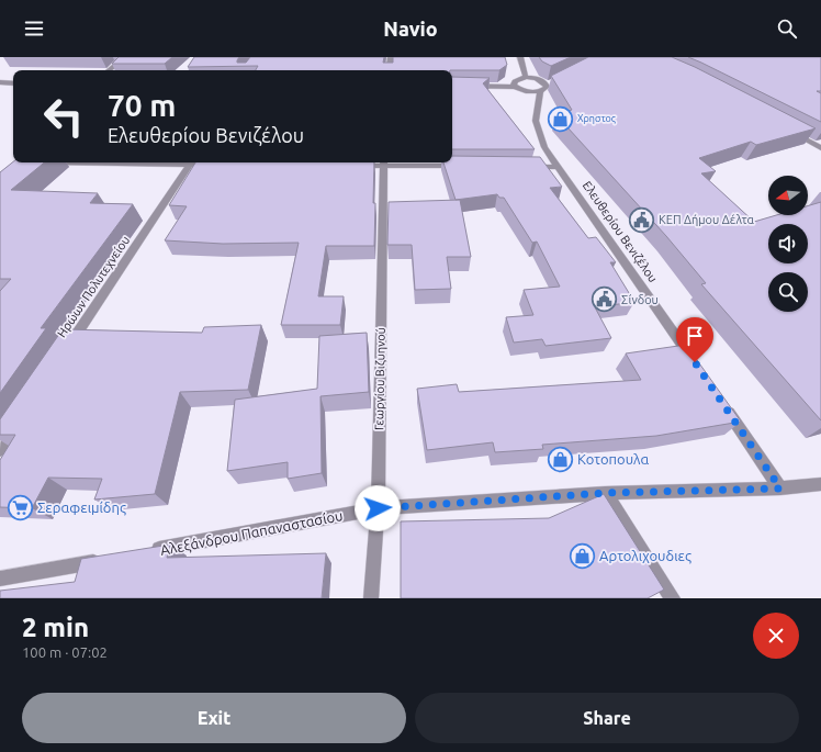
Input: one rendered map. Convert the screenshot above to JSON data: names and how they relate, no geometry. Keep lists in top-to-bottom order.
{
  "streets": {
    "street": [
      "Ελευθερίου Βενιζέλου",
      "Ηρώων Πολυτεχνείου",
      "Γεωργίου Βιζυηνού",
      "Αλεξάνδρου Παπαναστασίου"
    ]
  },
  "crossings": [
    ["Γεωργίου Βιζυηνού", "Αλεξάνδρου Παπαναστασίου"]
  ],
  "places": {
    "shop": ["Χρηστος", "Κοτοπουλα", "Αρτολιχουδιες"],
    "public building": ["ΚΕΠ Δήμου Δέλτα", "Σίνδου"],
    "supermarket": ["Σεραφειμίδης"]
  },
  "north": "left",
  "page": {
    "header": "Navio",
    "turn": ["70 m", "Ελευθερίου Βενιζέλου"],
    "heading": ["2 min", "100 m · 07:02"],
    "buttons": ["Exit", "Share"]
  }
}
